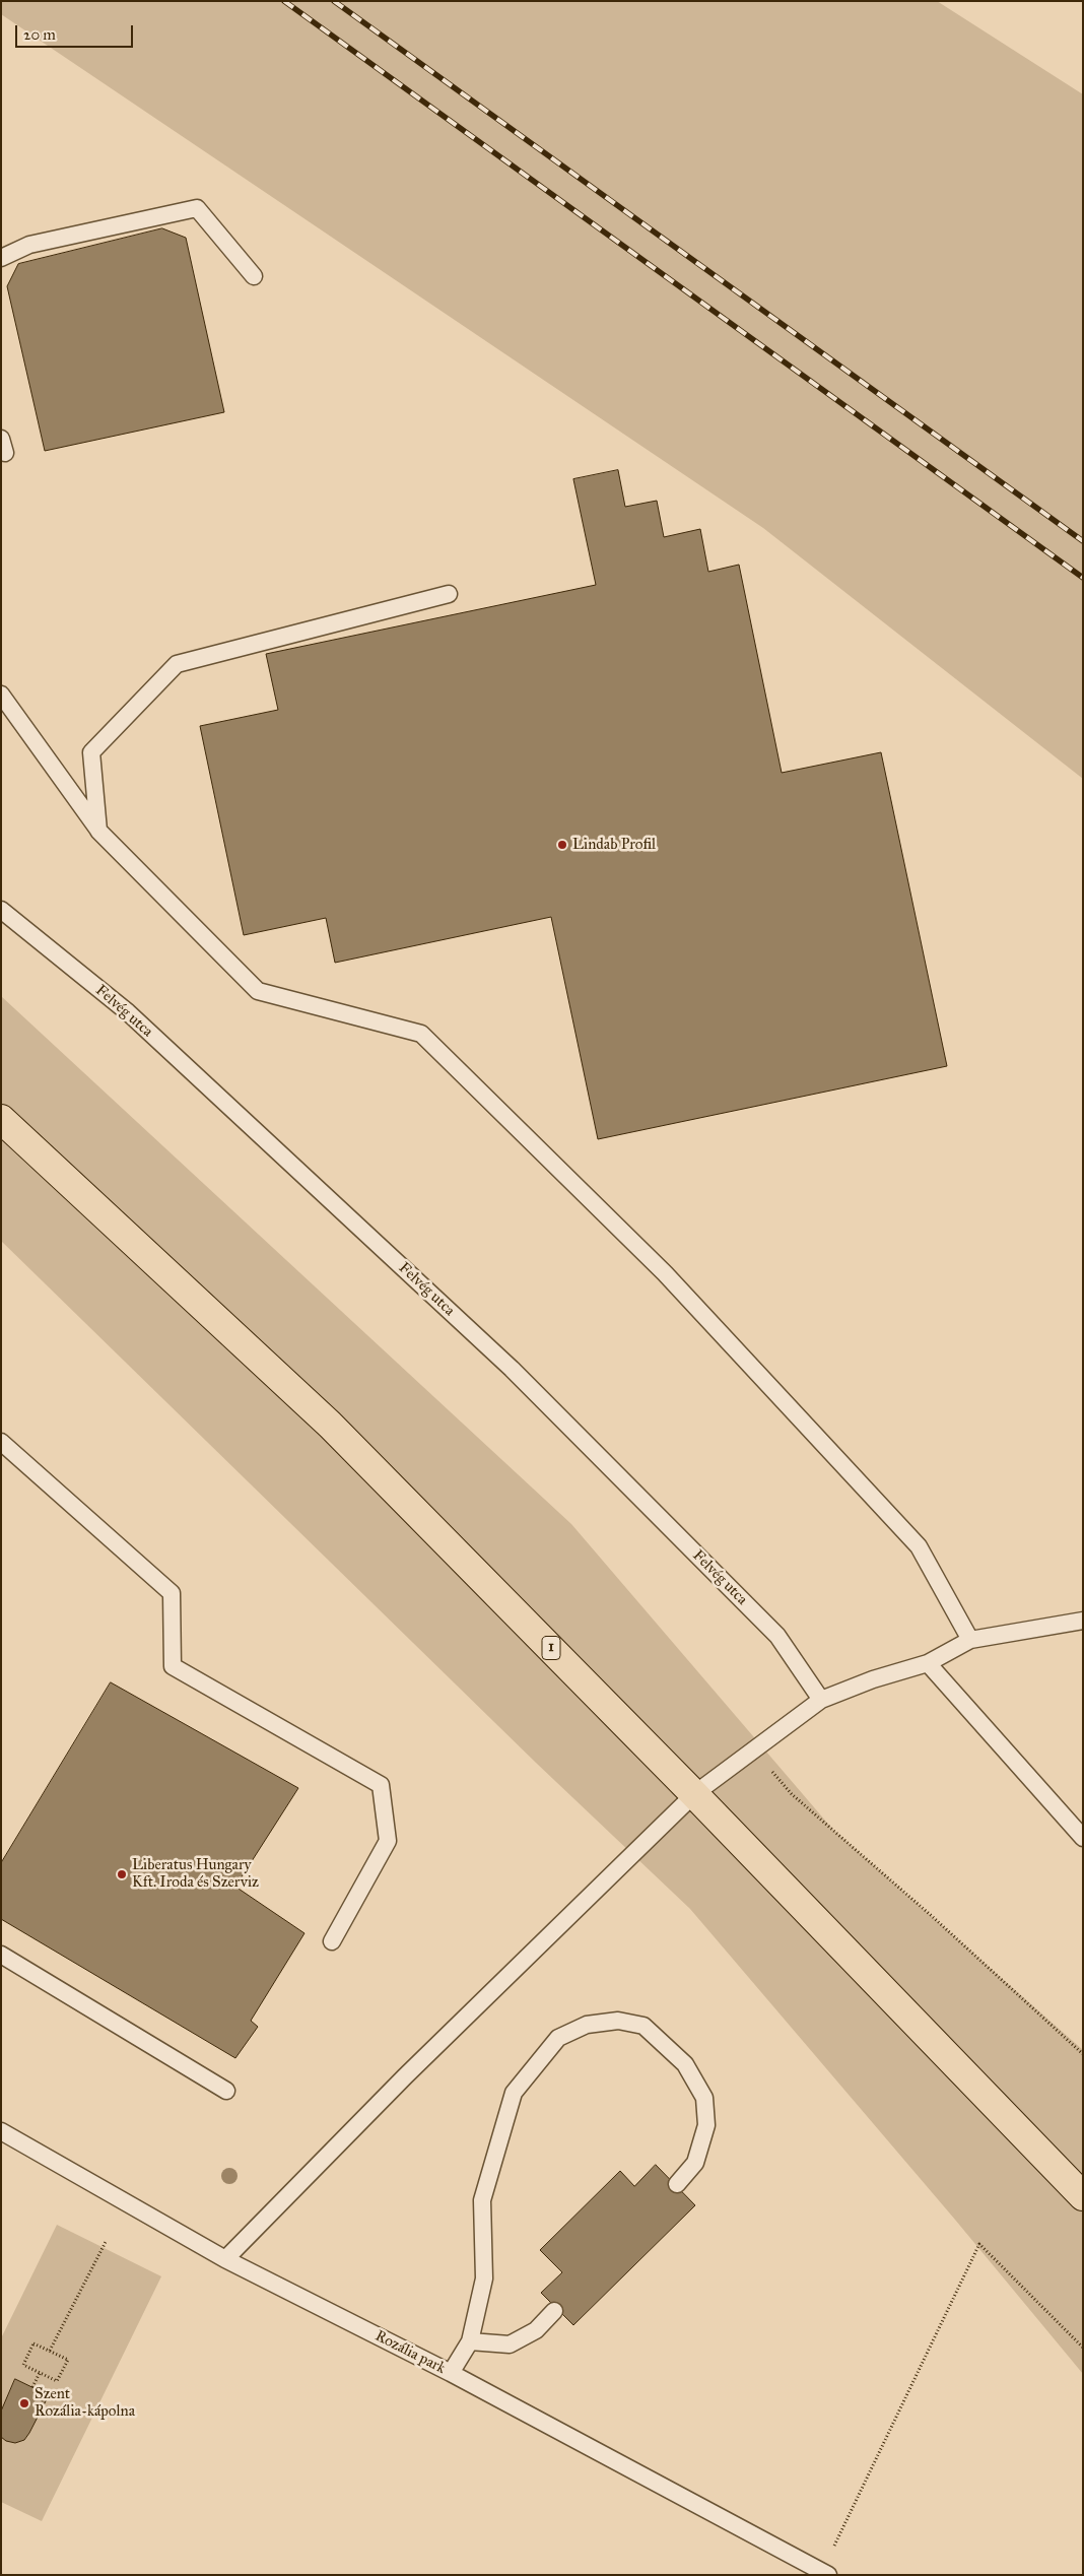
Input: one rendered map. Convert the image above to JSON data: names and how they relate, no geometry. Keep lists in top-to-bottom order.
{
  "streets": {
    "main road": ["1"],
    "lane": ["Felvég utca", "Rozália park"]
  },
  "places": ["Lindab Profil", "Liberatus Hungary Kft. Iroda és Szerviz", "Szent Rozália-kápolna"],
  "scale_bar": "20 m"
}
